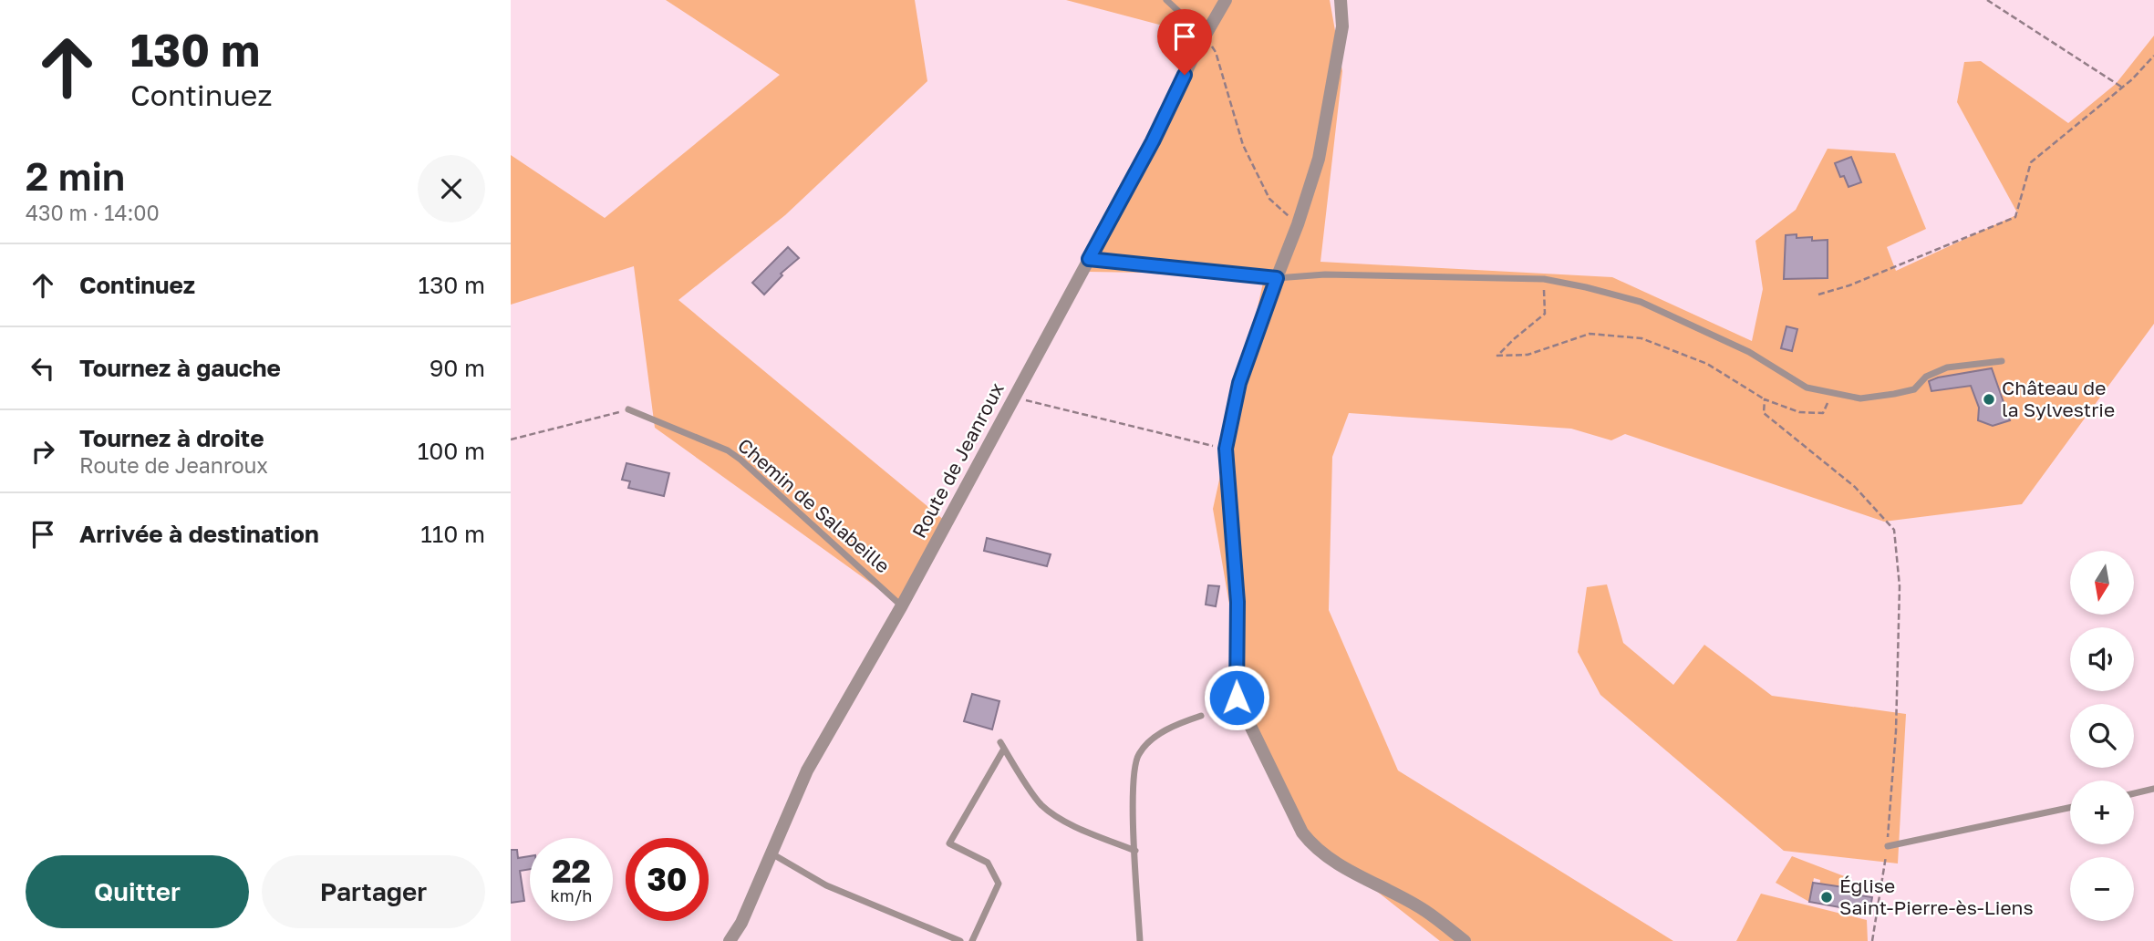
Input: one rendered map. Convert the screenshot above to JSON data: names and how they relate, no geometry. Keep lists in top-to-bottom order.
{
  "streets": {
    "street": ["Route de Jeanroux"],
    "lane": ["Chemin de Salabeille"]
  },
  "crossings": [
    ["Route de Jeanroux", "Chemin de Salabeille"]
  ],
  "places": ["Château de la Sylvestrie", "Église Saint-Pierre-ès-Liens"],
  "north": "bottom",
  "page": {
    "turn": ["130 m", "Continuez"],
    "heading": ["2 min", "430 m · 14:00"],
    "list": [
      {
        "name": "Continuez",
        "value": "130 m"
      },
      {
        "name": "Tournez à gauche",
        "value": "90 m"
      },
      {
        "name": "Tournez à droite",
        "note": "Route de Jeanroux",
        "value": "100 m"
      },
      {
        "name": "Arrivée à destination",
        "value": "110 m"
      }
    ],
    "map_buttons": ["+", "−"],
    "speed": "22 km/h",
    "limit": "30",
    "buttons": ["Quitter", "Partager"]
  }
}
